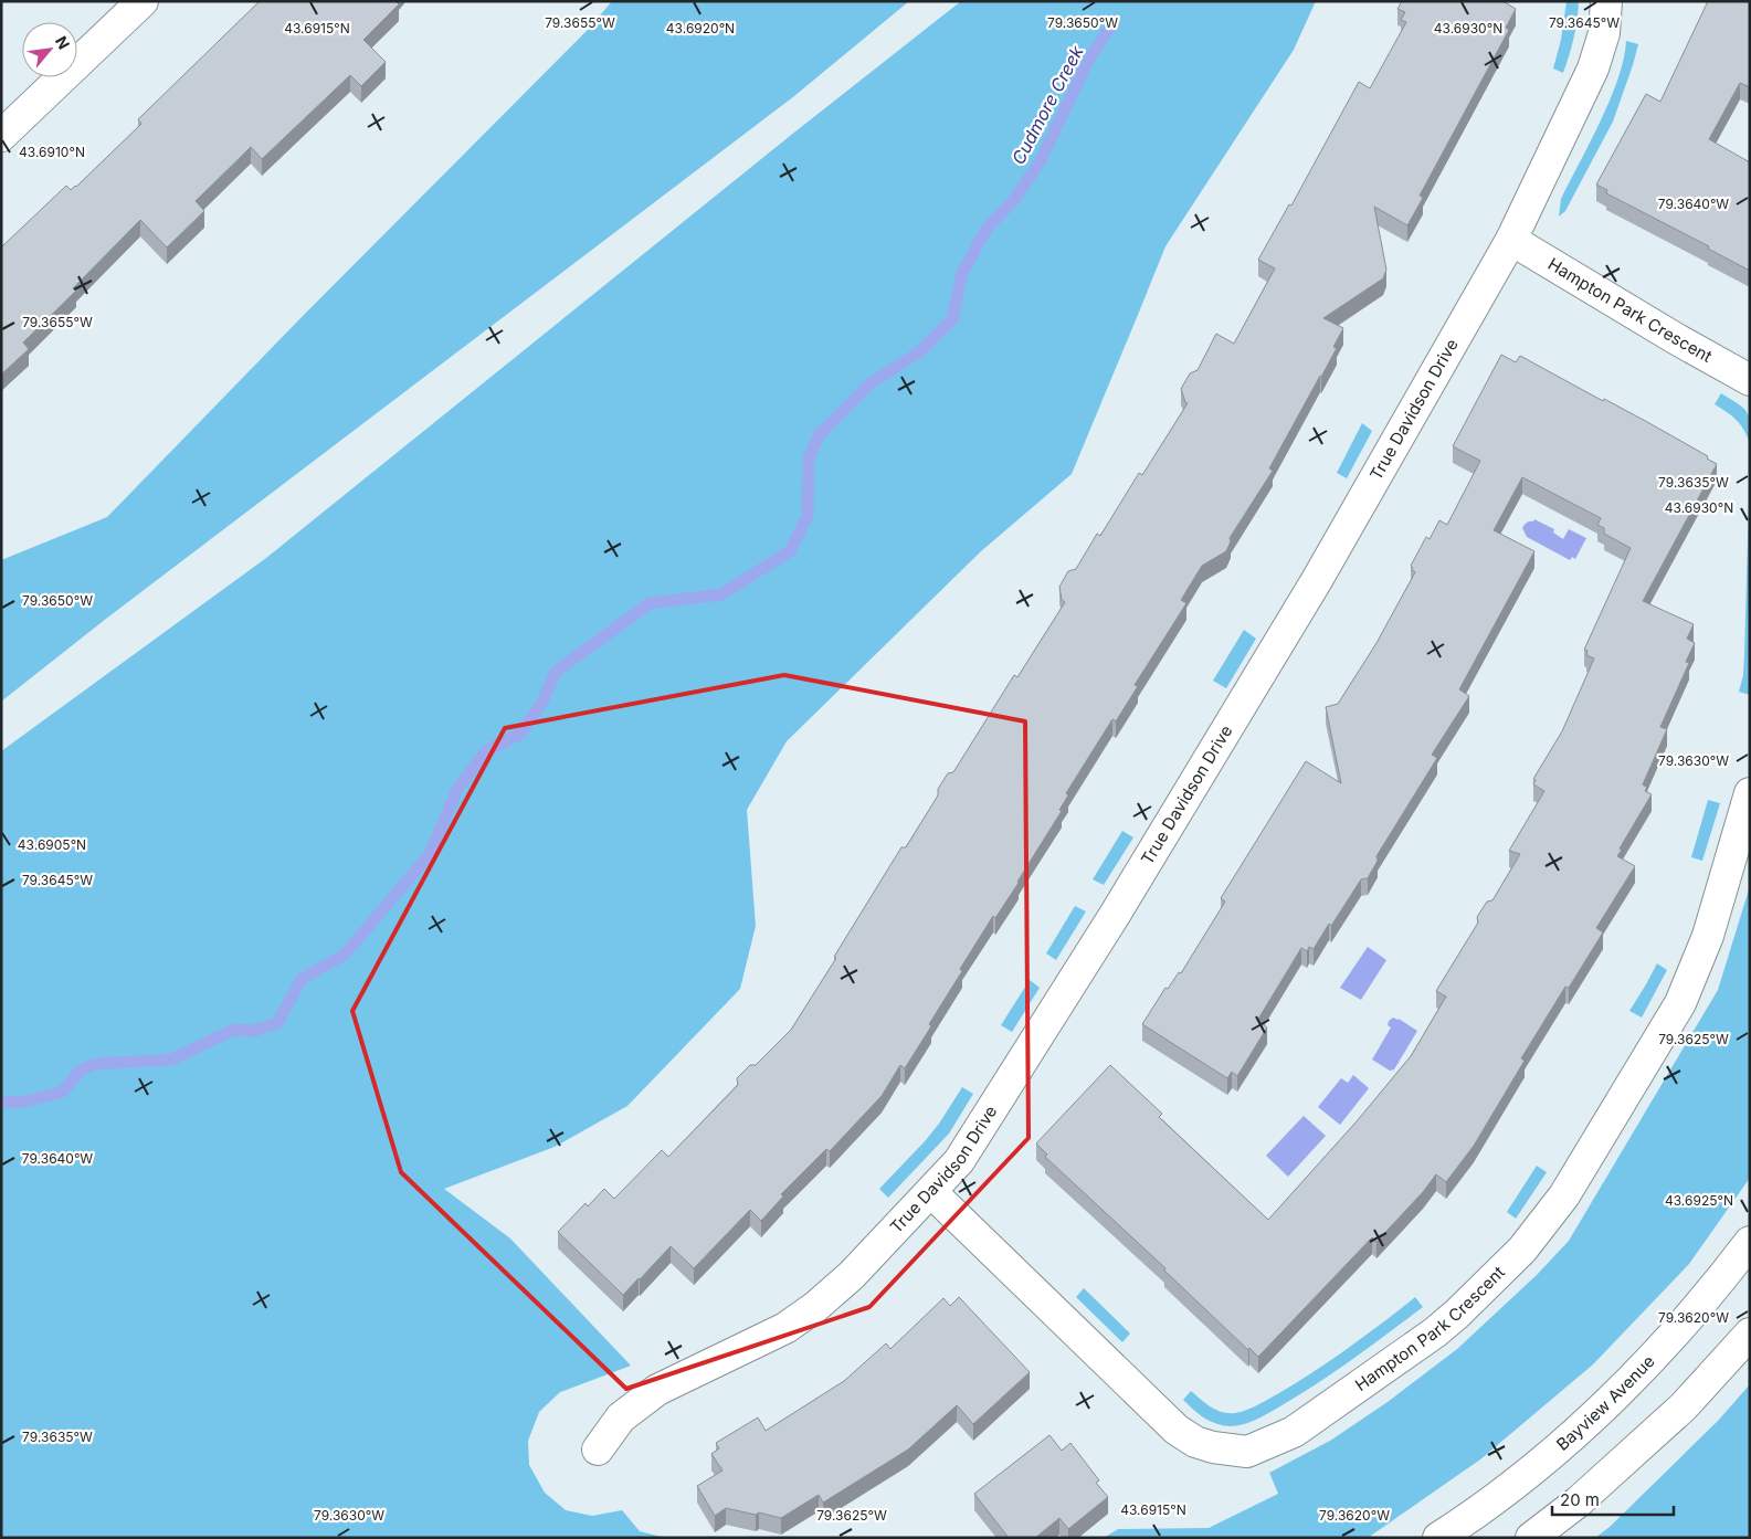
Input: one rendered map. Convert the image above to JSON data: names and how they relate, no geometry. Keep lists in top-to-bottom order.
{
  "streets": {
    "street": ["Hampton Park Crescent", "True Davidson Drive", "Bayview Avenue"]
  },
  "crossings": [
    ["Hampton Park Crescent", "True Davidson Drive"]
  ],
  "water": ["Cudmore Creek"],
  "scale_bar": "20 m",
  "north": "top right",
  "coordinates": [
    "79.3655°W",
    "79.3650°W",
    "79.3645°W",
    "43.6915°N",
    "43.6920°N",
    "43.6930°N",
    "43.6910°N",
    "79.3640°W",
    "79.3635°W",
    "79.3630°W",
    "43.6905°N",
    "79.3625°W",
    "43.6925°N",
    "79.3620°W"
  ]
}
